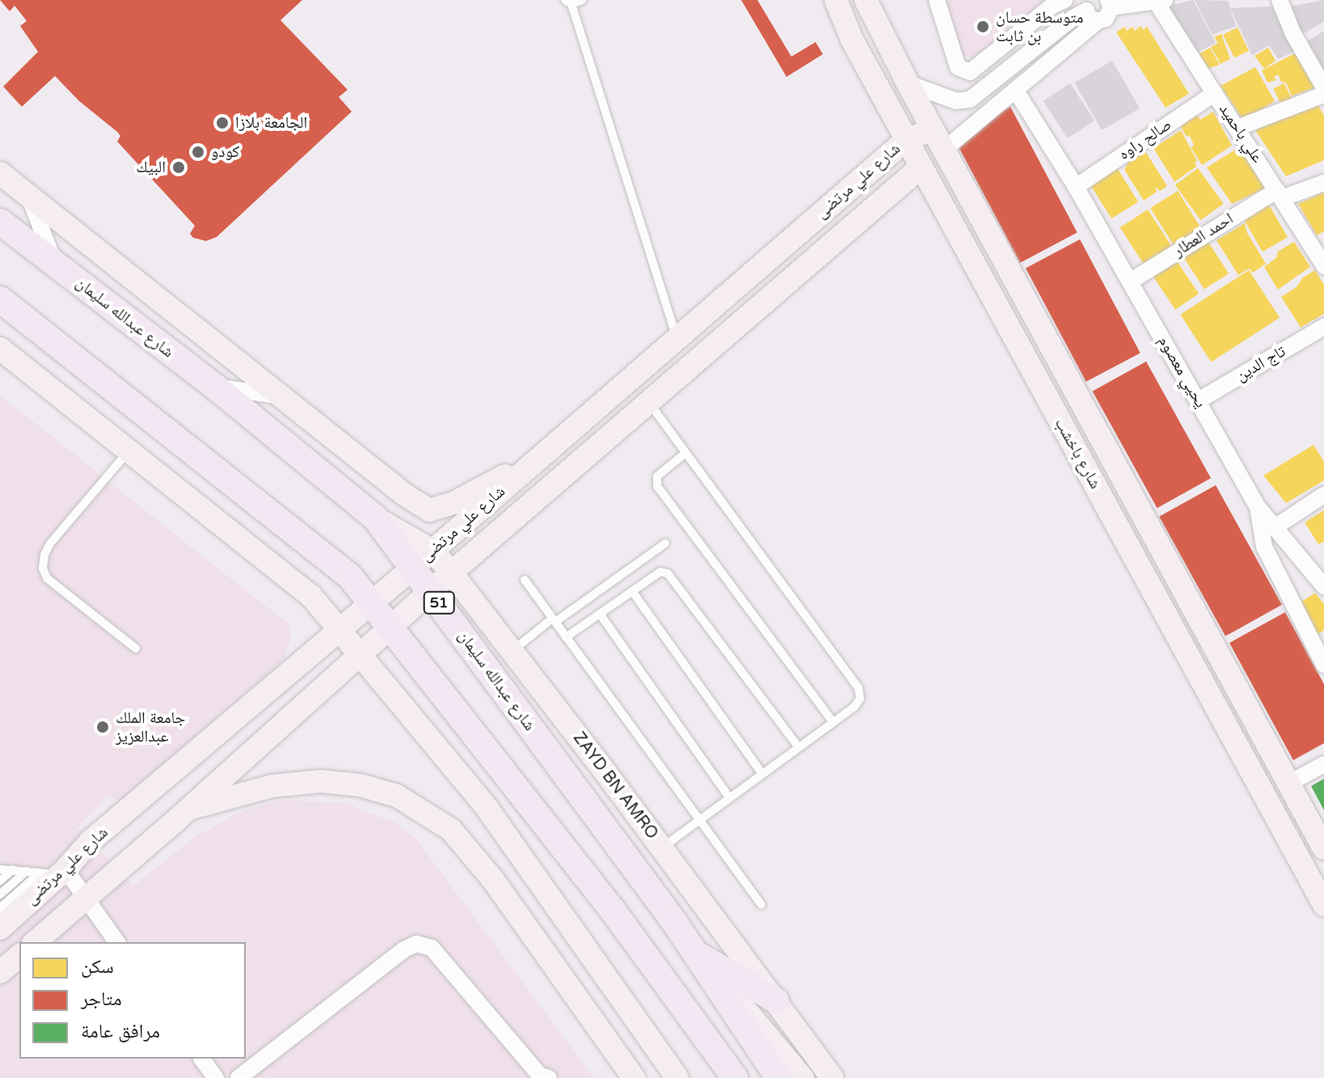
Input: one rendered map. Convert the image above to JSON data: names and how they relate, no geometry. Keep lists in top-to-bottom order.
{
  "streets": {
    "main road": [
      "شارع علي مرتضى",
      "شارع عبدالله سليمان",
      "شارع باخشب",
      "51",
      "ZAYD BN AMRO"
    ],
    "street": [
      "علي باحميد",
      "صالح راوه",
      "احمد العطار",
      "تاج الدين",
      "يحيي معصوم"
    ]
  },
  "crossings": [
    ["علي باحميد", "صالح راوه"],
    ["علي باحميد", "احمد العطار"],
    ["صالح راوه", "يحيي معصوم"],
    ["شارع علي مرتضى", "شارع عبدالله سليمان"],
    ["شارع علي مرتضى", "شارع باخشب"],
    ["شارع علي مرتضى", "ZAYD BN AMRO"],
    ["احمد العطار", "يحيي معصوم"],
    ["شارع عبدالله سليمان", "ZAYD BN AMRO"],
    ["تاج الدين", "يحيي معصوم"]
  ],
  "places": [
    "متوسطة حسان بن ثابت",
    "الجامعة بلازا",
    "كودو",
    "البيك",
    "جامعة الملك عبدالعزيز"
  ],
  "legend": ["سكن", "متاجر", "مرافق عامة"]
}
